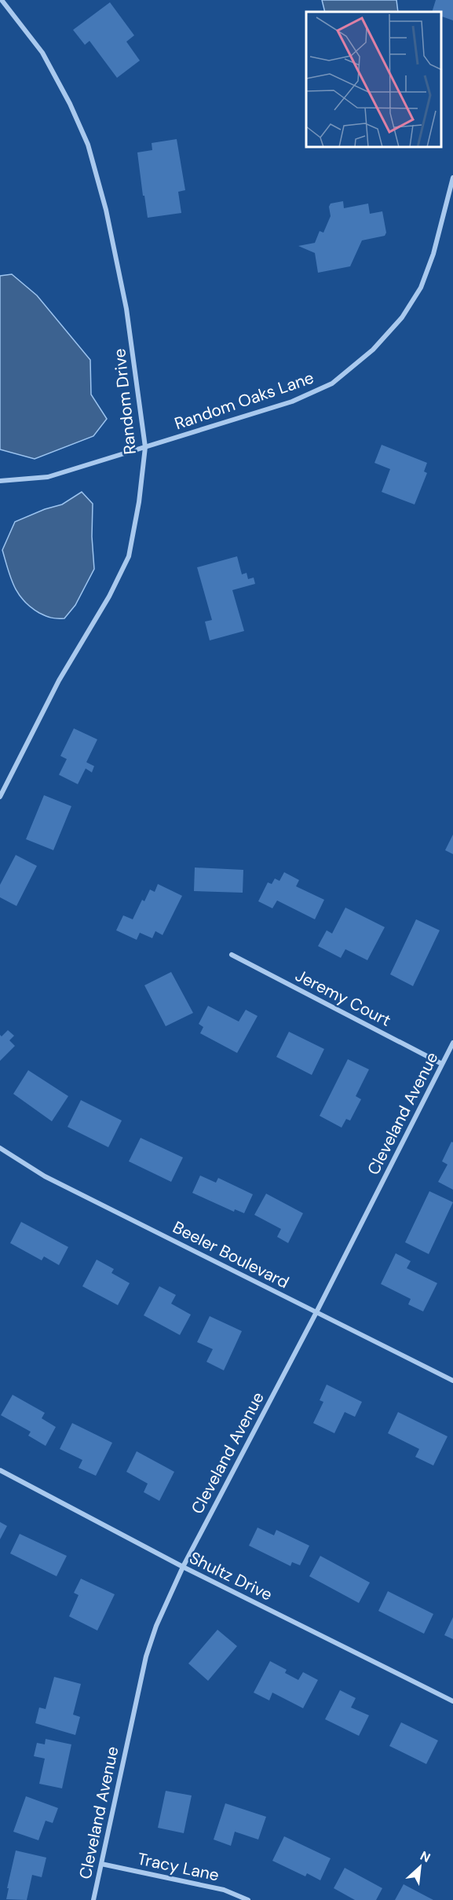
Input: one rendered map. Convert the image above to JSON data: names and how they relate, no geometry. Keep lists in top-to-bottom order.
{
  "streets": {
    "street": [
      "Random Oaks Lane",
      "Random Drive",
      "Jeremy Court",
      "Cleveland Avenue",
      "Beeler Boulevard",
      "Shultz Drive",
      "Tracy Lane"
    ]
  },
  "crossings": [
    ["Random Oaks Lane", "Random Drive"],
    ["Jeremy Court", "Cleveland Avenue"],
    ["Cleveland Avenue", "Beeler Boulevard"],
    ["Cleveland Avenue", "Shultz Drive"],
    ["Cleveland Avenue", "Tracy Lane"]
  ],
  "north": "top right"
}
